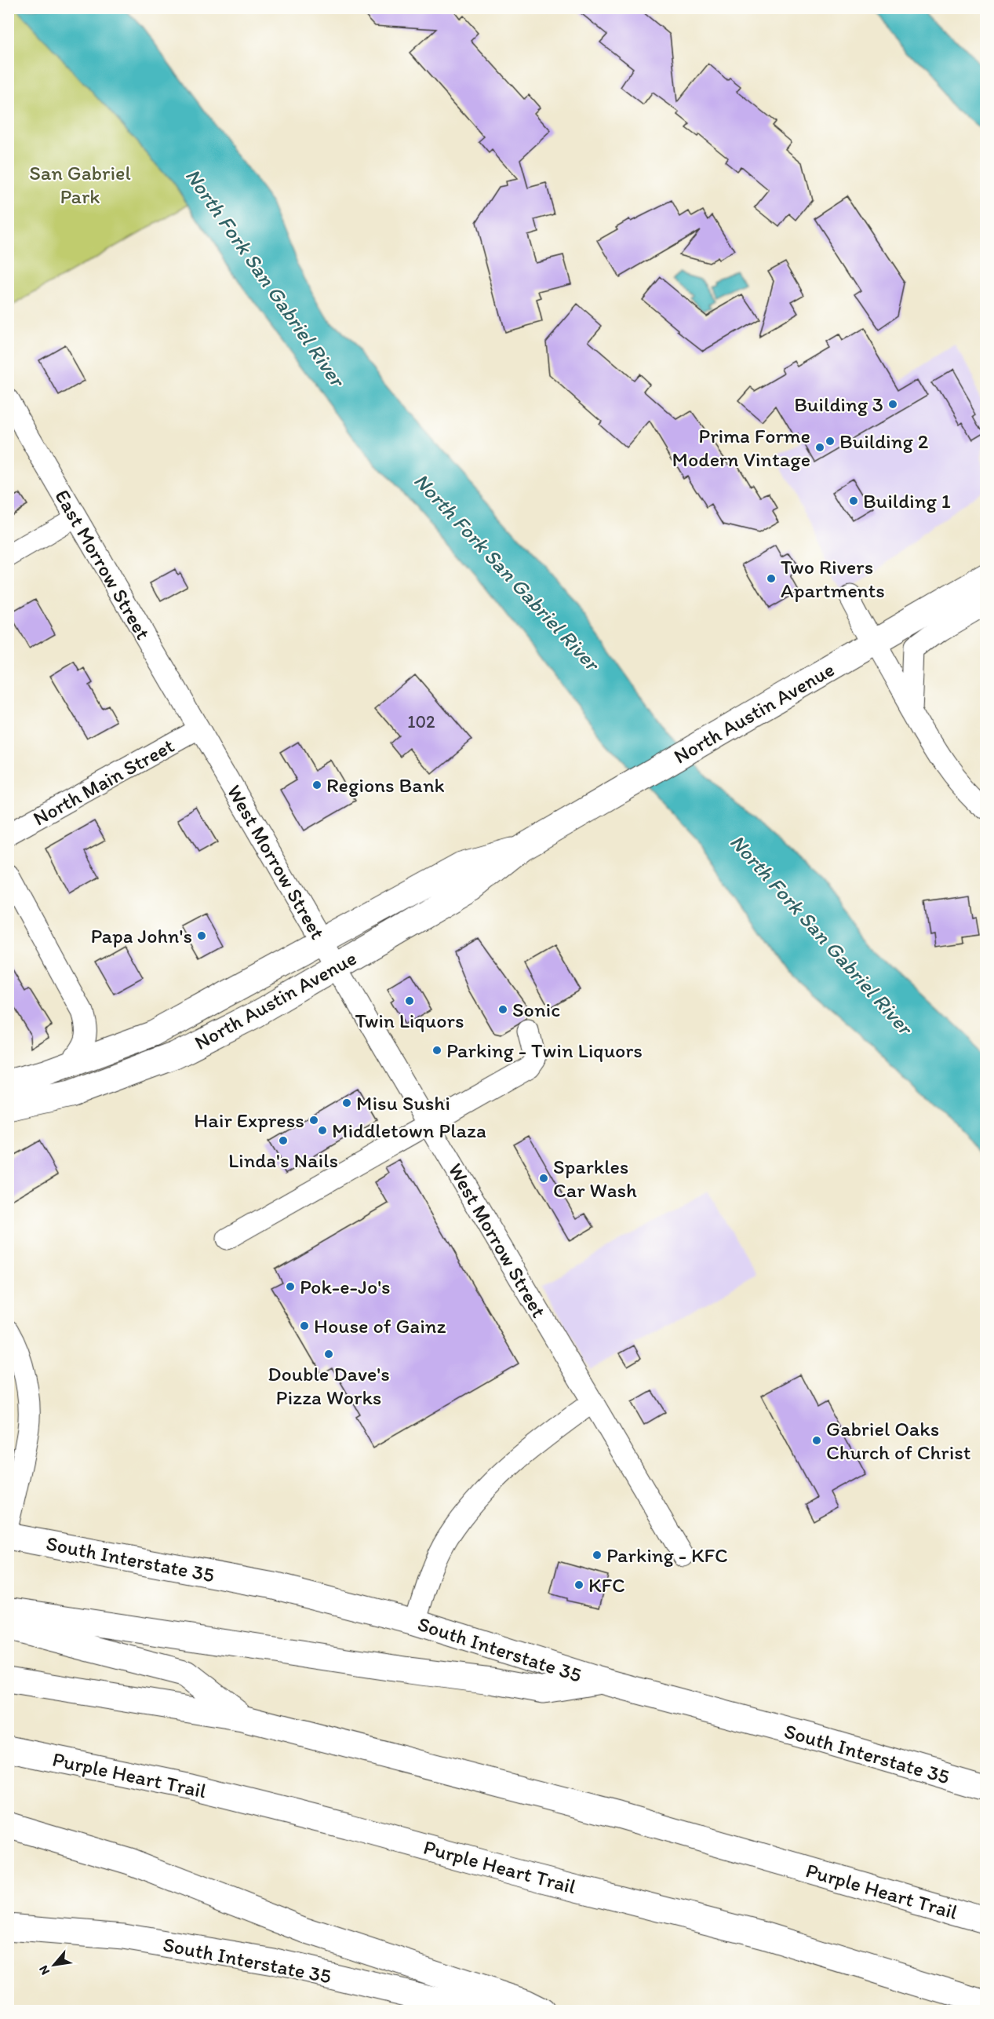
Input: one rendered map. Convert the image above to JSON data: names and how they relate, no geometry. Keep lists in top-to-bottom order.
{
  "streets": {
    "main road": ["North Austin Avenue", "South Interstate 35", "Purple Heart Trail"],
    "street": ["East Morrow Street", "North Main Street", "West Morrow Street"]
  },
  "crossings": [
    ["East Morrow Street", "North Main Street"],
    ["East Morrow Street", "West Morrow Street"],
    ["North Austin Avenue", "West Morrow Street"],
    ["North Main Street", "West Morrow Street"]
  ],
  "water": ["North Fork San Gabriel River"],
  "parks": ["San Gabriel Park"],
  "places": [
    "Building 3",
    "Building 2",
    "Prima Forme Modern Vintage",
    "Building 1",
    "Two Rivers Apartments",
    "Regions Bank",
    "Papa John's",
    "Twin Liquors",
    "Sonic",
    "Parking - Twin Liquors",
    "Misu Sushi",
    "Hair Express",
    "Middletown Plaza",
    "Linda's Nails",
    "Sparkles Car Wash",
    "Pok-e-Jo's",
    "House of Gainz",
    "Double Dave's Pizza Works",
    "Gabriel Oaks Church of Christ",
    "Parking - KFC",
    "KFC"
  ],
  "house_numbers": ["102"],
  "north": "bottom left"
}
